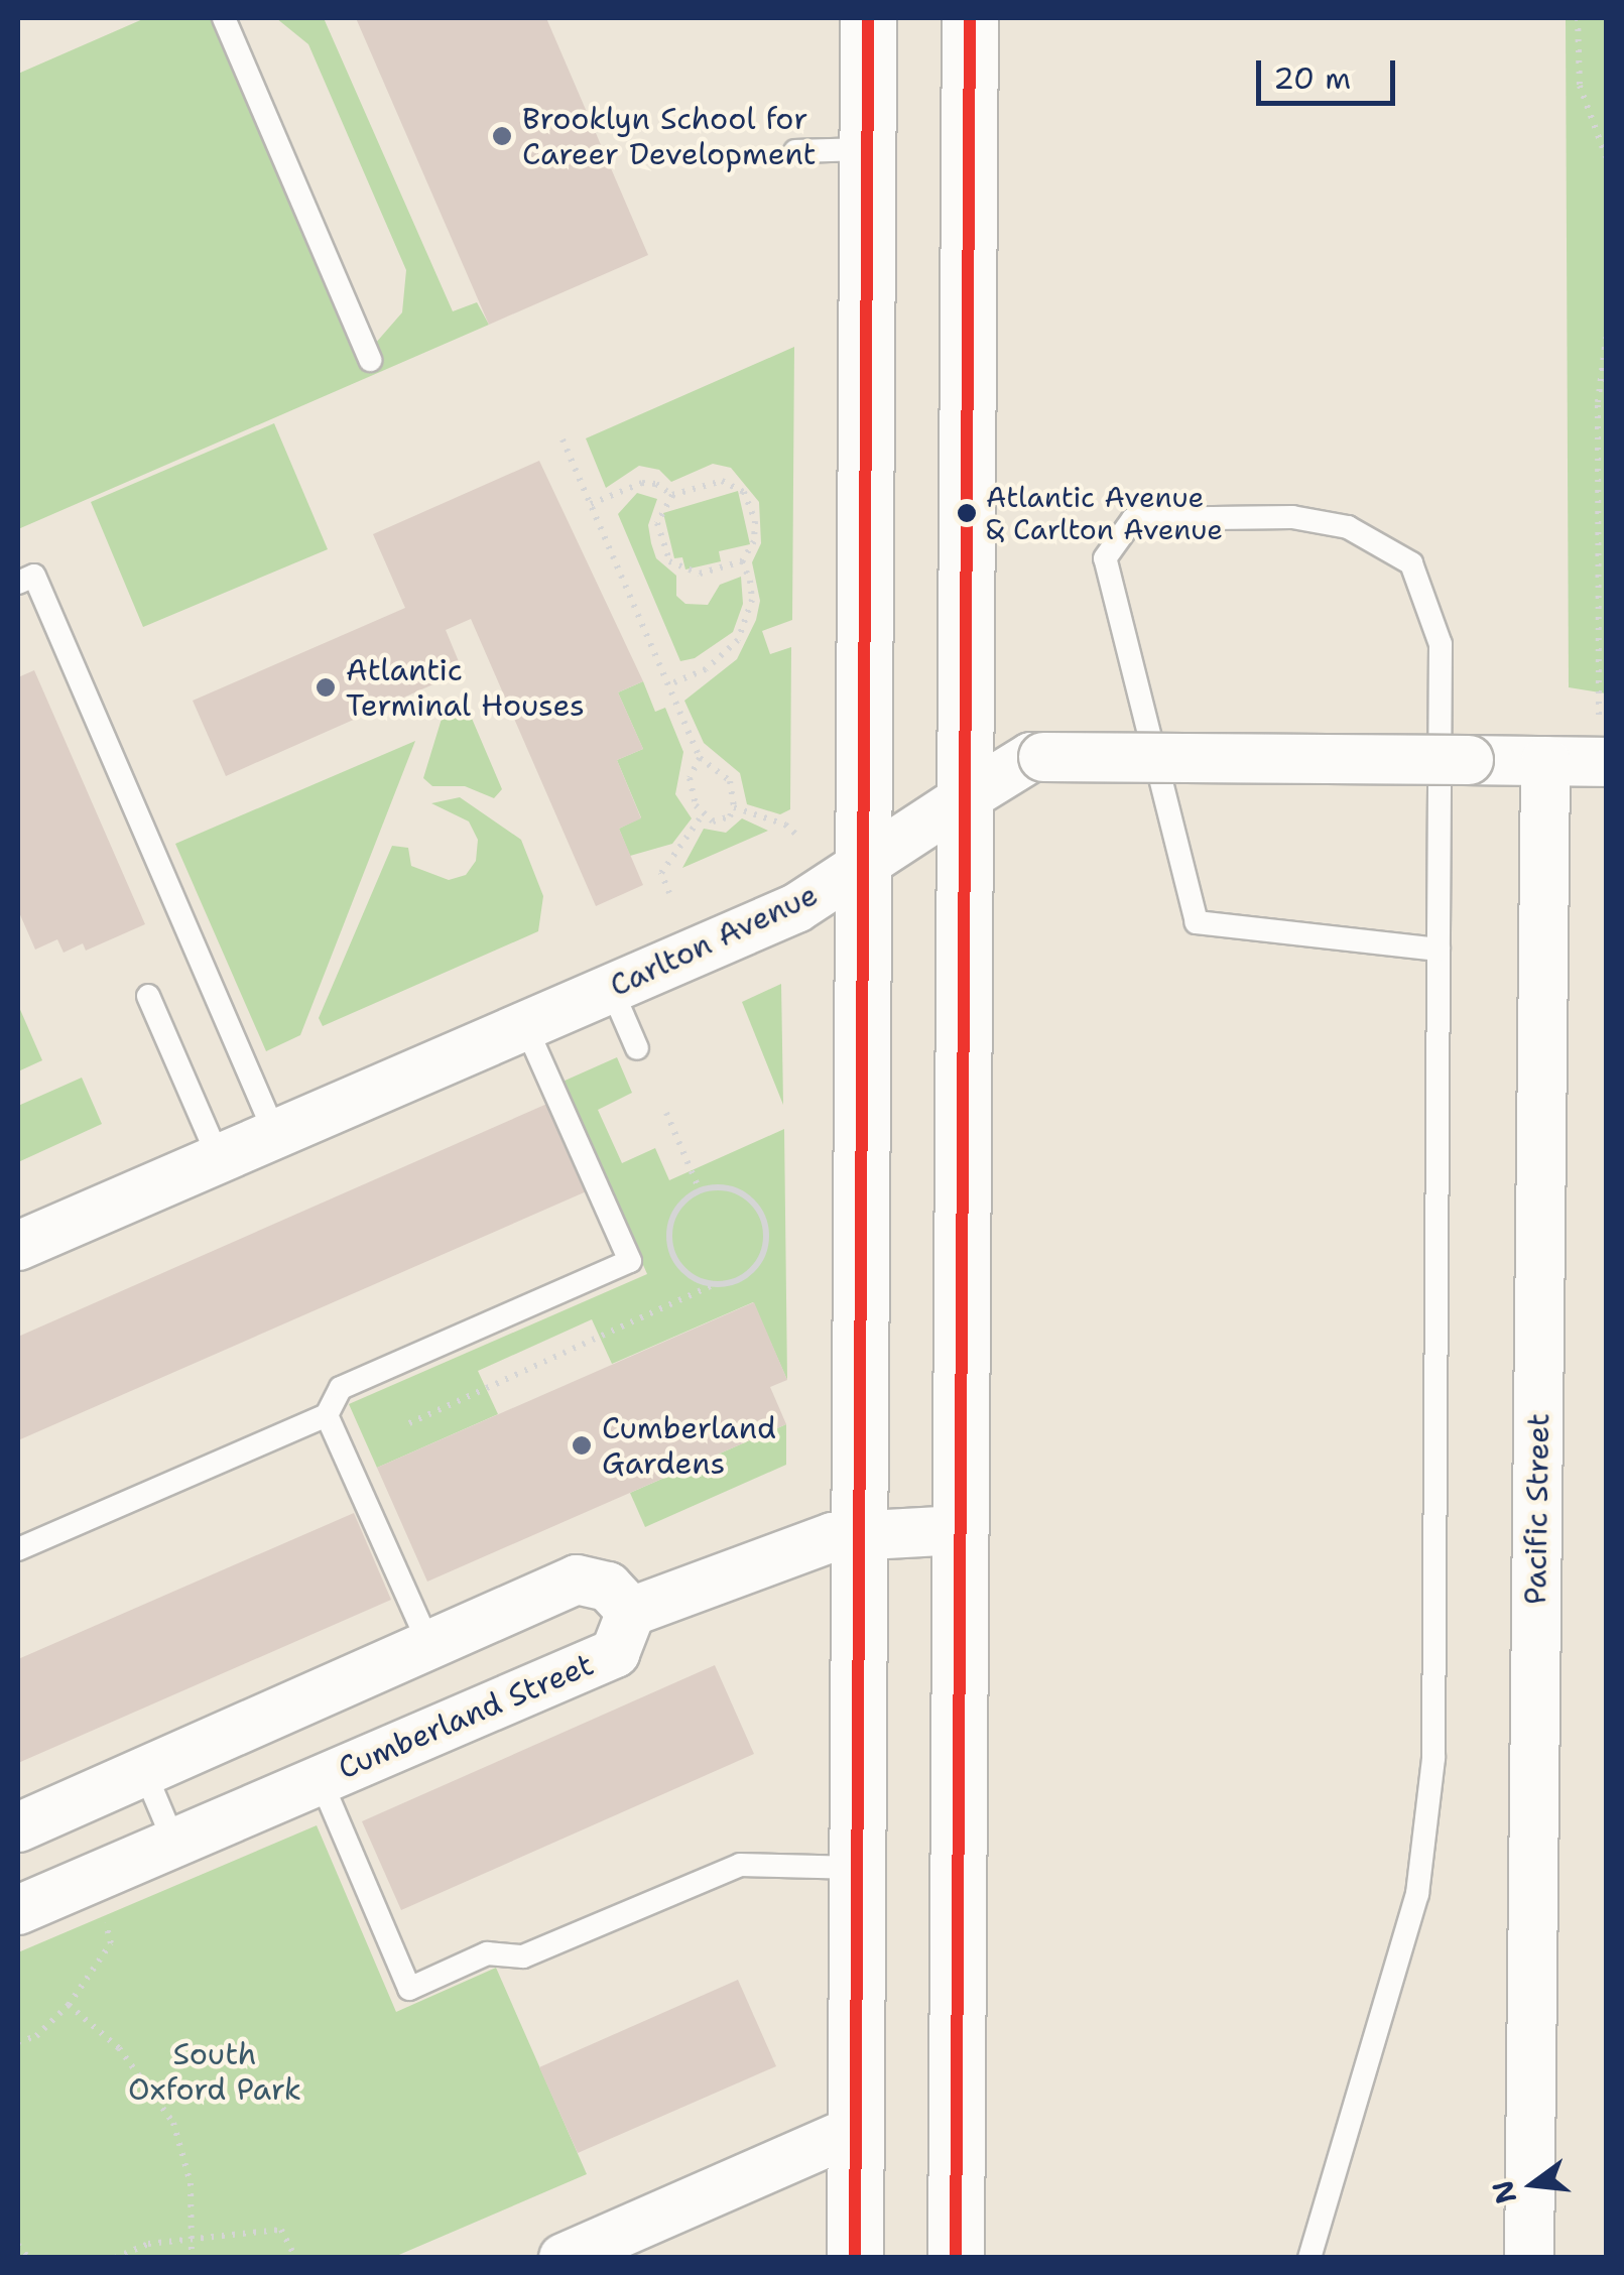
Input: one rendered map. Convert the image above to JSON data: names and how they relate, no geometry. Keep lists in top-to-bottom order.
{
  "streets": {
    "street": ["Carlton Avenue", "Pacific Street", "Cumberland Street"]
  },
  "crossings": [
    ["Carlton Avenue", "Pacific Street"]
  ],
  "parks": ["South Oxford Park"],
  "places": [
    "Brooklyn School for Career Development",
    "Atlantic Avenue & Carlton Avenue",
    "Atlantic Terminal Houses",
    "Cumberland Gardens"
  ],
  "scale_bar": "20 m",
  "north": "left"
}
